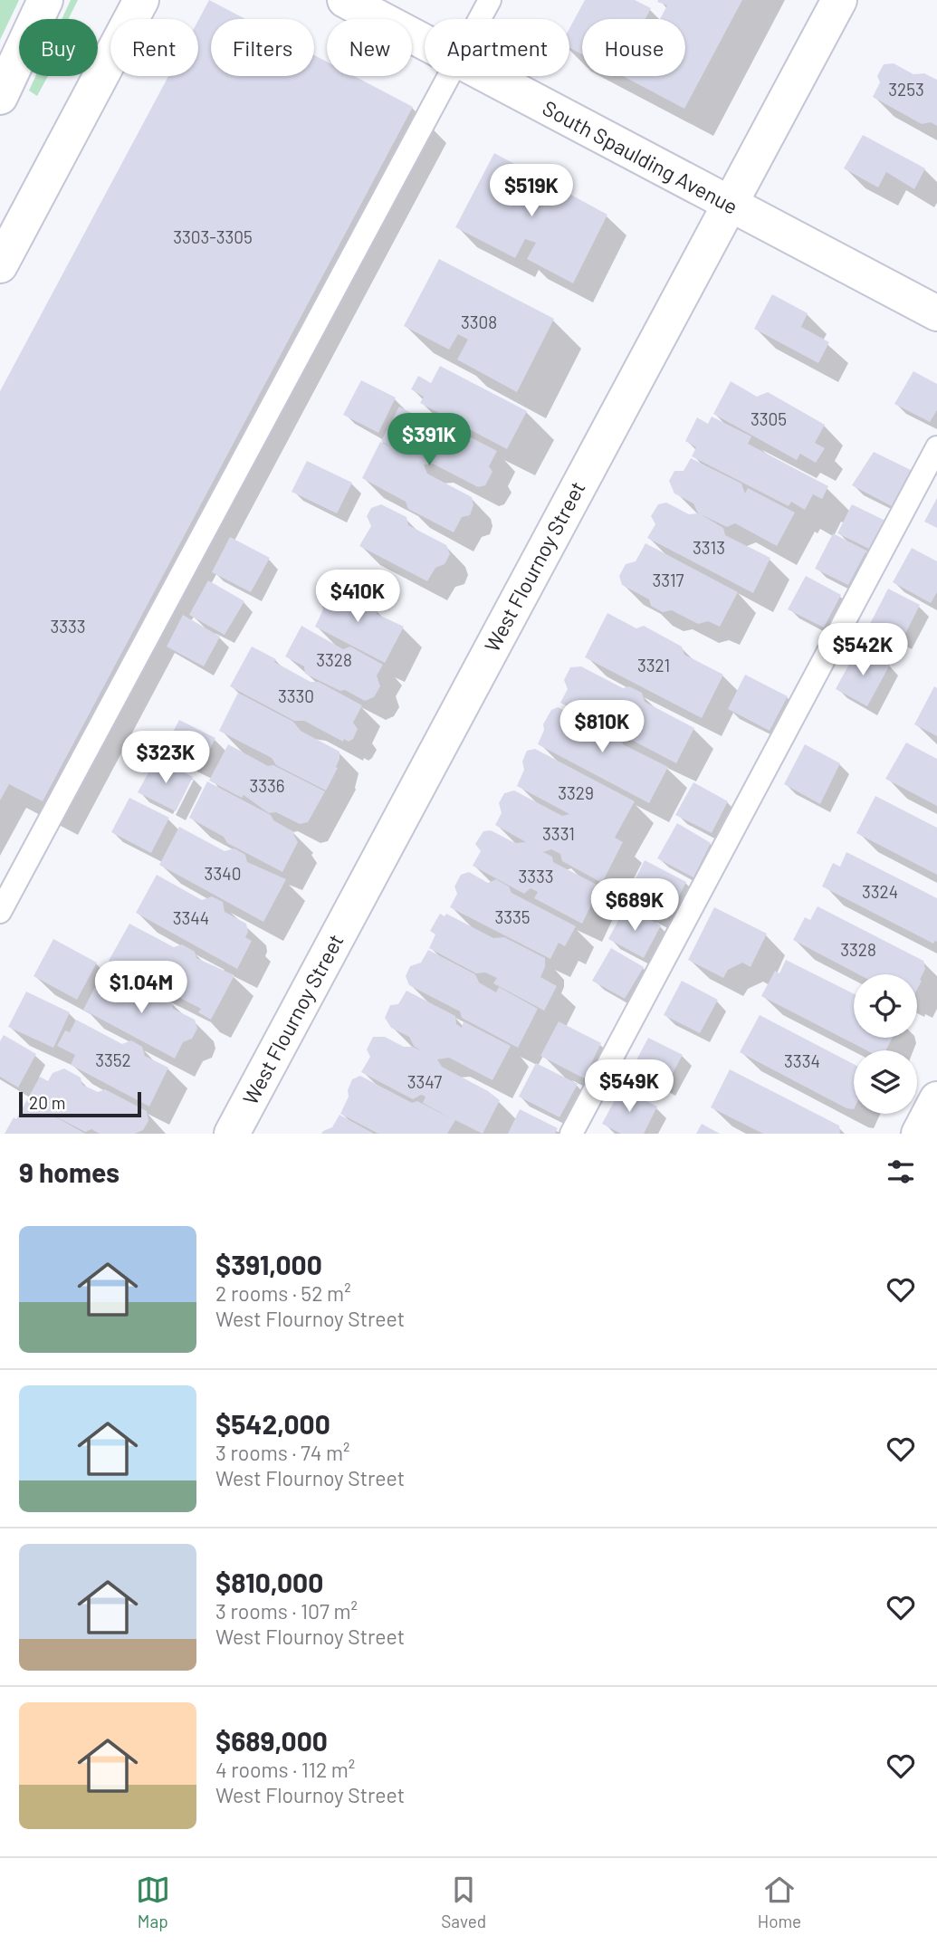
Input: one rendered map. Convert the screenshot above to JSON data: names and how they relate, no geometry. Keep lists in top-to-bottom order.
{
  "streets": {
    "main road": ["South Spaulding Avenue", "West Flournoy Street"]
  },
  "crossings": [
    ["South Spaulding Avenue", "West Flournoy Street"]
  ],
  "house_numbers": [
    "3253",
    "3303-3305",
    "3308",
    "3305",
    "3313",
    "3317",
    "3333",
    "3328",
    "3321",
    "3330",
    "3336",
    "3329",
    "3331",
    "3340",
    "3333",
    "3324",
    "3335",
    "3344",
    "3328",
    "3352",
    "3334",
    "3347"
  ],
  "scale_bar": "20 m",
  "page": {
    "chip": [
      "Buy",
      "Rent",
      "Filters",
      "New",
      "Apartment",
      "House"
    ],
    "price": [
      "$519K",
      "$391K",
      "$410K",
      "$542K",
      "$810K",
      "$323K",
      "$689K",
      "$1.04M",
      "$549K"
    ],
    "scale": "20 m",
    "heading": "9 homes",
    "list": [
      {
        "name": "$391,000",
        "note": "2 rooms · 52 m² · West Flournoy Street"
      },
      {
        "name": "$542,000",
        "note": "3 rooms · 74 m² · West Flournoy Street"
      },
      {
        "name": "$810,000",
        "note": "3 rooms · 107 m² · West Flournoy Street"
      },
      {
        "name": "$689,000",
        "note": "4 rooms · 112 m² · West Flournoy Street"
      }
    ],
    "tabs": ["Map", "Saved", "Home"]
  }
}
